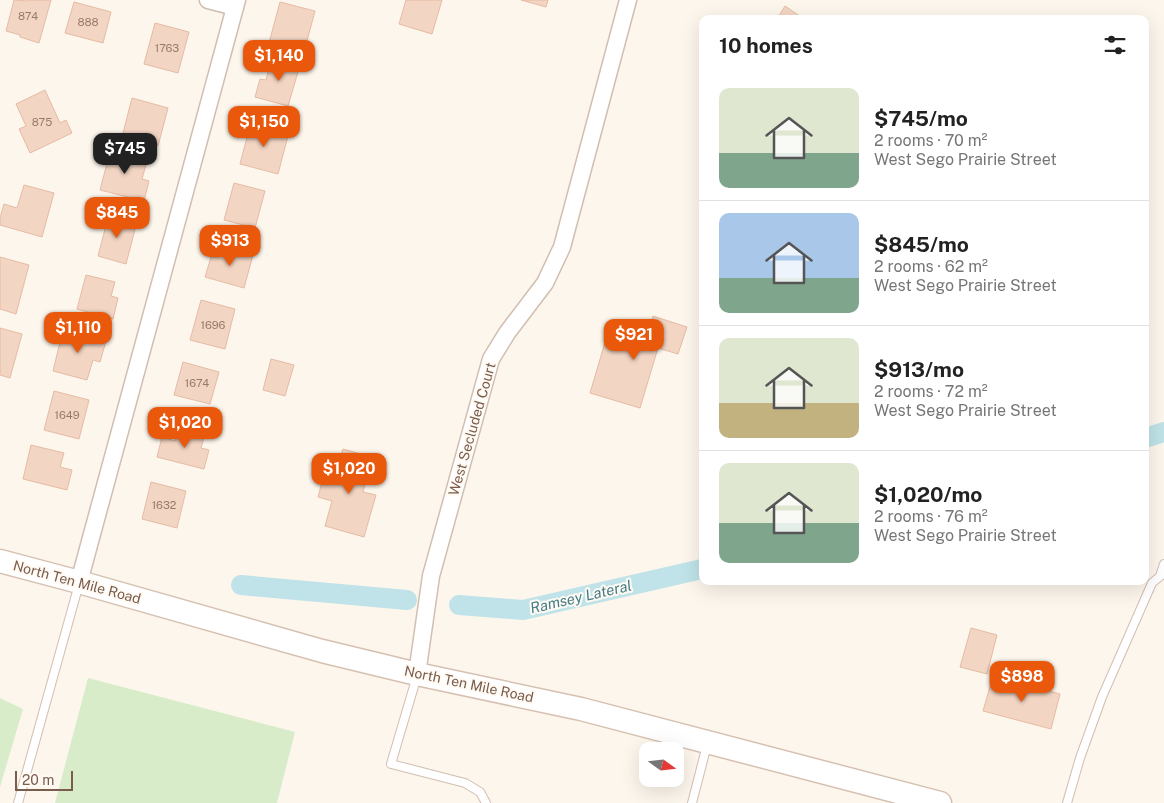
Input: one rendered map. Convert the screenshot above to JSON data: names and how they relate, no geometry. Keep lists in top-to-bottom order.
{
  "streets": {
    "main road": ["North Ten Mile Road"],
    "street": ["West Secluded Court"]
  },
  "crossings": [
    ["West Secluded Court", "North Ten Mile Road"]
  ],
  "water": ["Ramsey Lateral"],
  "house_numbers": [
    "874",
    "888",
    "1763",
    "875",
    "1696",
    "1674",
    "1649",
    "1632"
  ],
  "scale_bar": "20 m",
  "north": "right",
  "page": {
    "heading": "10 homes",
    "price": [
      "$1,140",
      "$1,150",
      "$745",
      "$845",
      "$913",
      "$1,110",
      "$921",
      "$1,020",
      "$1,020",
      "$898"
    ],
    "list": [
      {
        "name": "$745/mo",
        "note": "2 rooms · 70 m² · West Sego Prairie Street"
      },
      {
        "name": "$845/mo",
        "note": "2 rooms · 62 m² · West Sego Prairie Street"
      },
      {
        "name": "$913/mo",
        "note": "2 rooms · 72 m² · West Sego Prairie Street"
      },
      {
        "name": "$1,020/mo",
        "note": "2 rooms · 76 m² · West Sego Prairie Street"
      }
    ],
    "scale": "20 m"
  }
}
